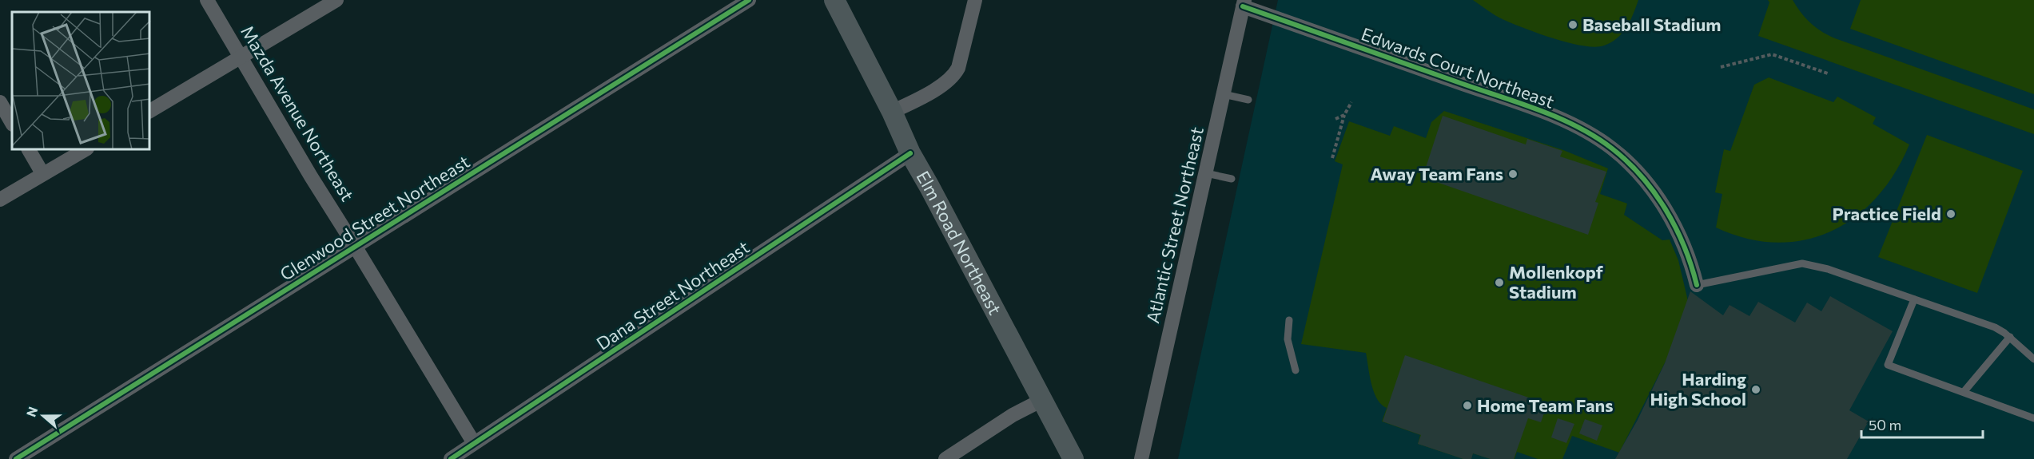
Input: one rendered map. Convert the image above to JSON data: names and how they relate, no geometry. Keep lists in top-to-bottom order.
{
  "streets": {
    "main road": ["Elm Road Northeast"],
    "street": [
      "Edwards Court Northeast",
      "Mazda Avenue Northeast",
      "Glenwood Street Northeast",
      "Atlantic Street Northeast",
      "Dana Street Northeast"
    ]
  },
  "crossings": [
    ["Edwards Court Northeast", "Atlantic Street Northeast"],
    ["Mazda Avenue Northeast", "Glenwood Street Northeast"],
    ["Mazda Avenue Northeast", "Dana Street Northeast"],
    ["Elm Road Northeast", "Dana Street Northeast"]
  ],
  "places": [
    "Baseball Stadium",
    "Away Team Fans",
    "Practice Field",
    "Mollenkopf Stadium",
    "Harding High School",
    "Home Team Fans"
  ],
  "scale_bar": "50 m",
  "north": "left"
}
